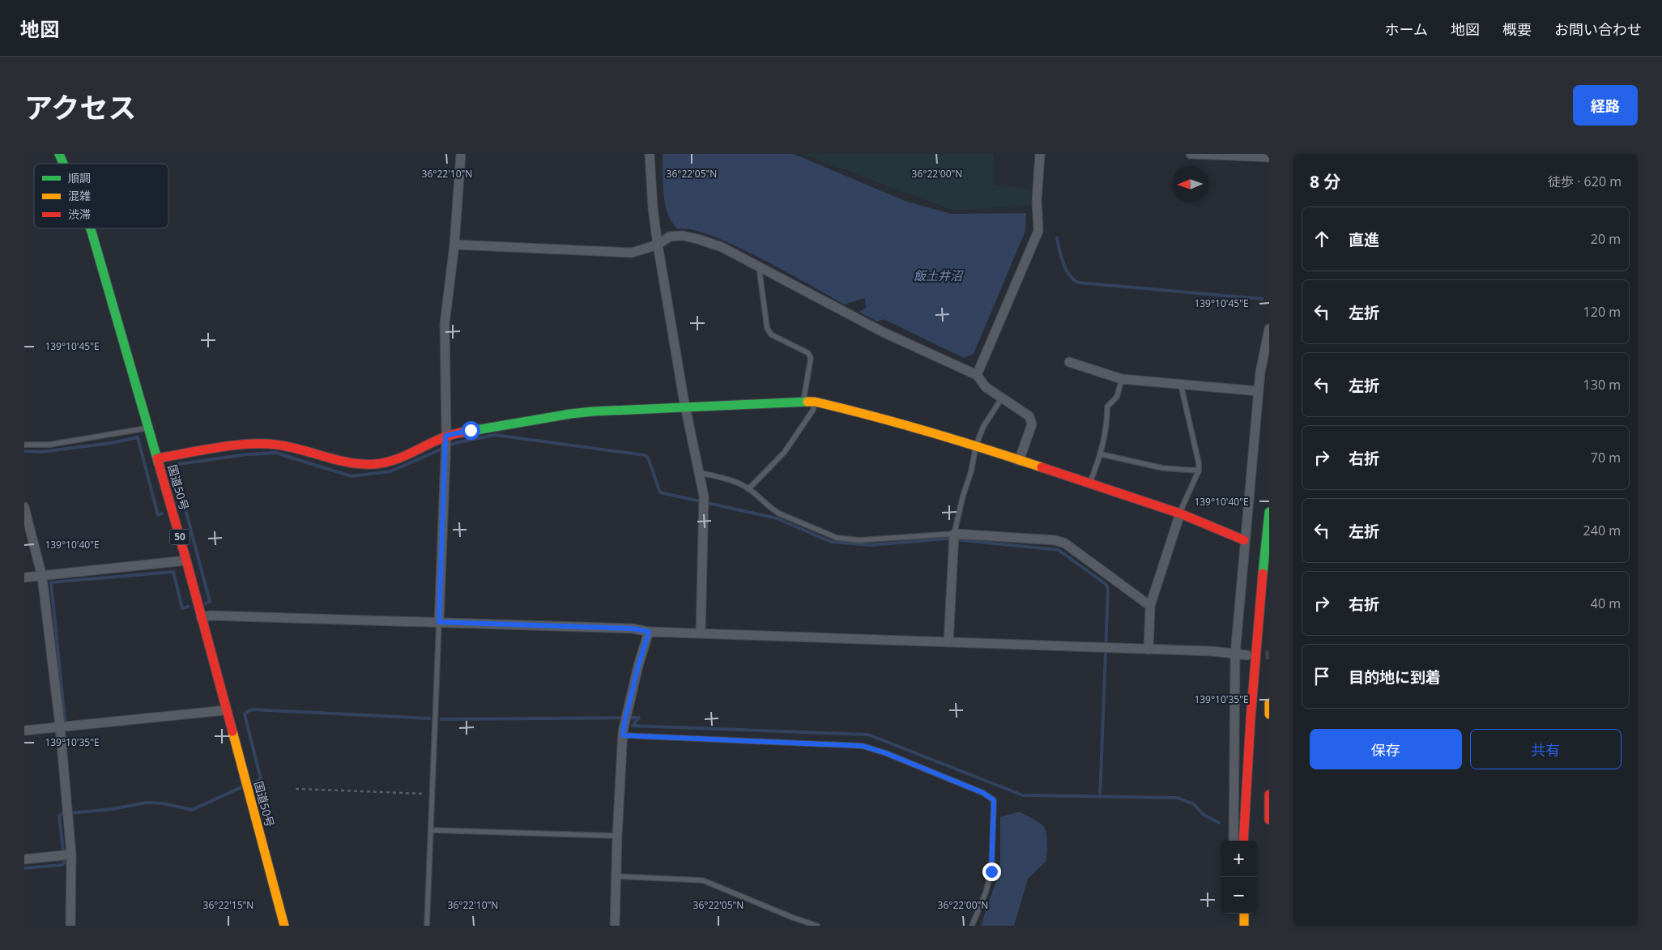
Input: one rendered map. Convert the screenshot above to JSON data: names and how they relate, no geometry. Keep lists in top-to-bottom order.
{
  "streets": {
    "main road": ["国道50号", "50"]
  },
  "water": ["飯土井沼"],
  "legend": ["順調", "混雑", "渋滞"],
  "north": "left",
  "page": {
    "header": "地図",
    "nav": [
      "ホーム",
      "地図",
      "概要",
      "お問い合わせ"
    ],
    "title": "アクセス",
    "buttons": [
      "経路",
      ["保存", "共有"]
    ],
    "heading": ["8 分", "徒歩 · 620 m"],
    "list": [
      ["直進", "20 m"],
      ["左折", "120 m"],
      ["左折", "130 m"],
      ["右折", "70 m"],
      ["左折", "240 m"],
      ["右折", "40 m"],
      "目的地に到着"
    ],
    "map_buttons": ["+", "−"]
  },
  "coordinates": [
    "36°22'10\"N",
    "36°22'05\"N",
    "36°22'00\"N",
    "139°10'45\"E",
    "139°10'40\"E",
    "139°10'35\"E",
    "36°22'15\"N"
  ]
}
